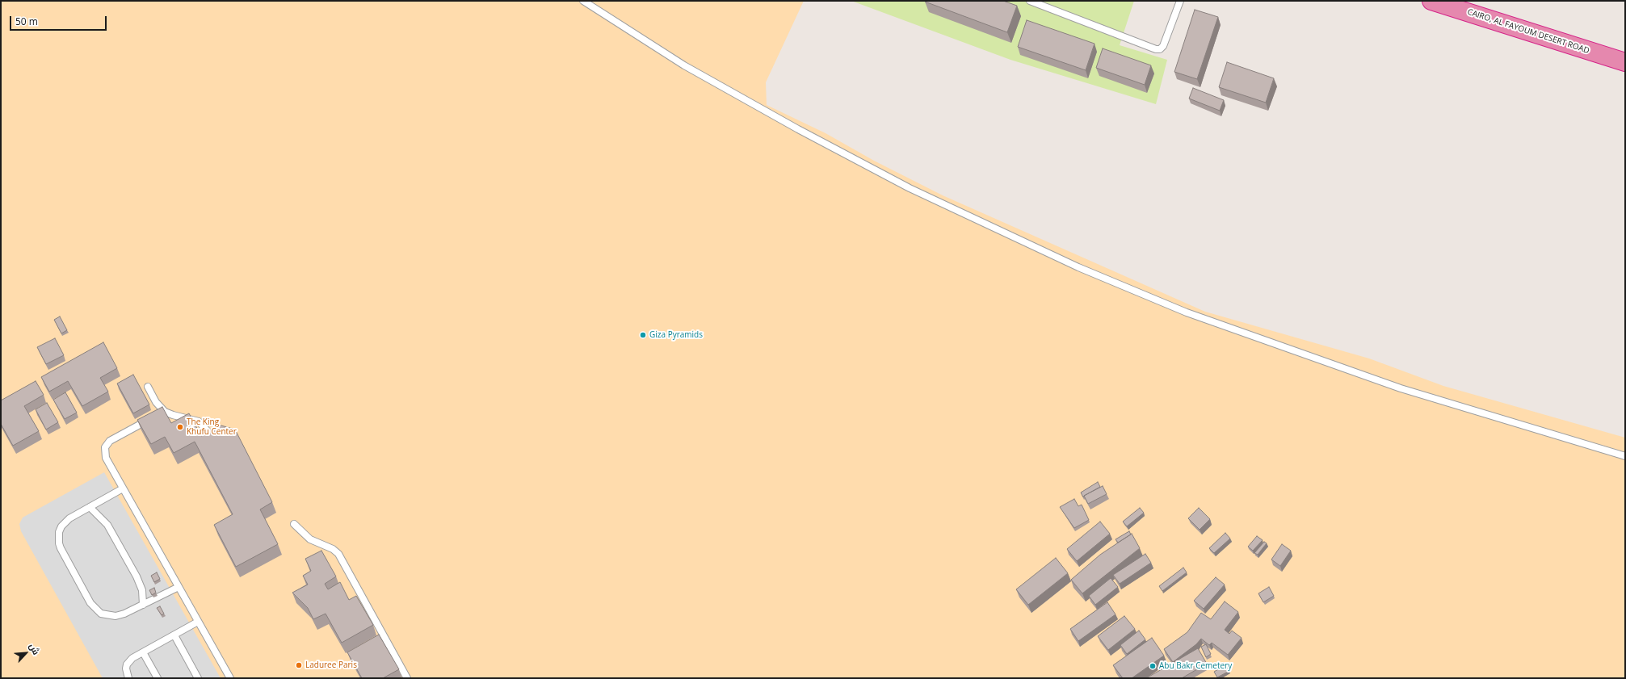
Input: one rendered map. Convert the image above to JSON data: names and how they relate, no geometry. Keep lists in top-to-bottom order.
{
  "streets": {
    "highway": ["CAIRO, AL FAYOUM DESERT ROAD"]
  },
  "places": [
    "Giza Pyramids",
    "The King Khufu Center",
    "Laduree Paris",
    "Abu Bakr Cemetery"
  ],
  "scale_bar": "50 m",
  "north": "top right"
}
